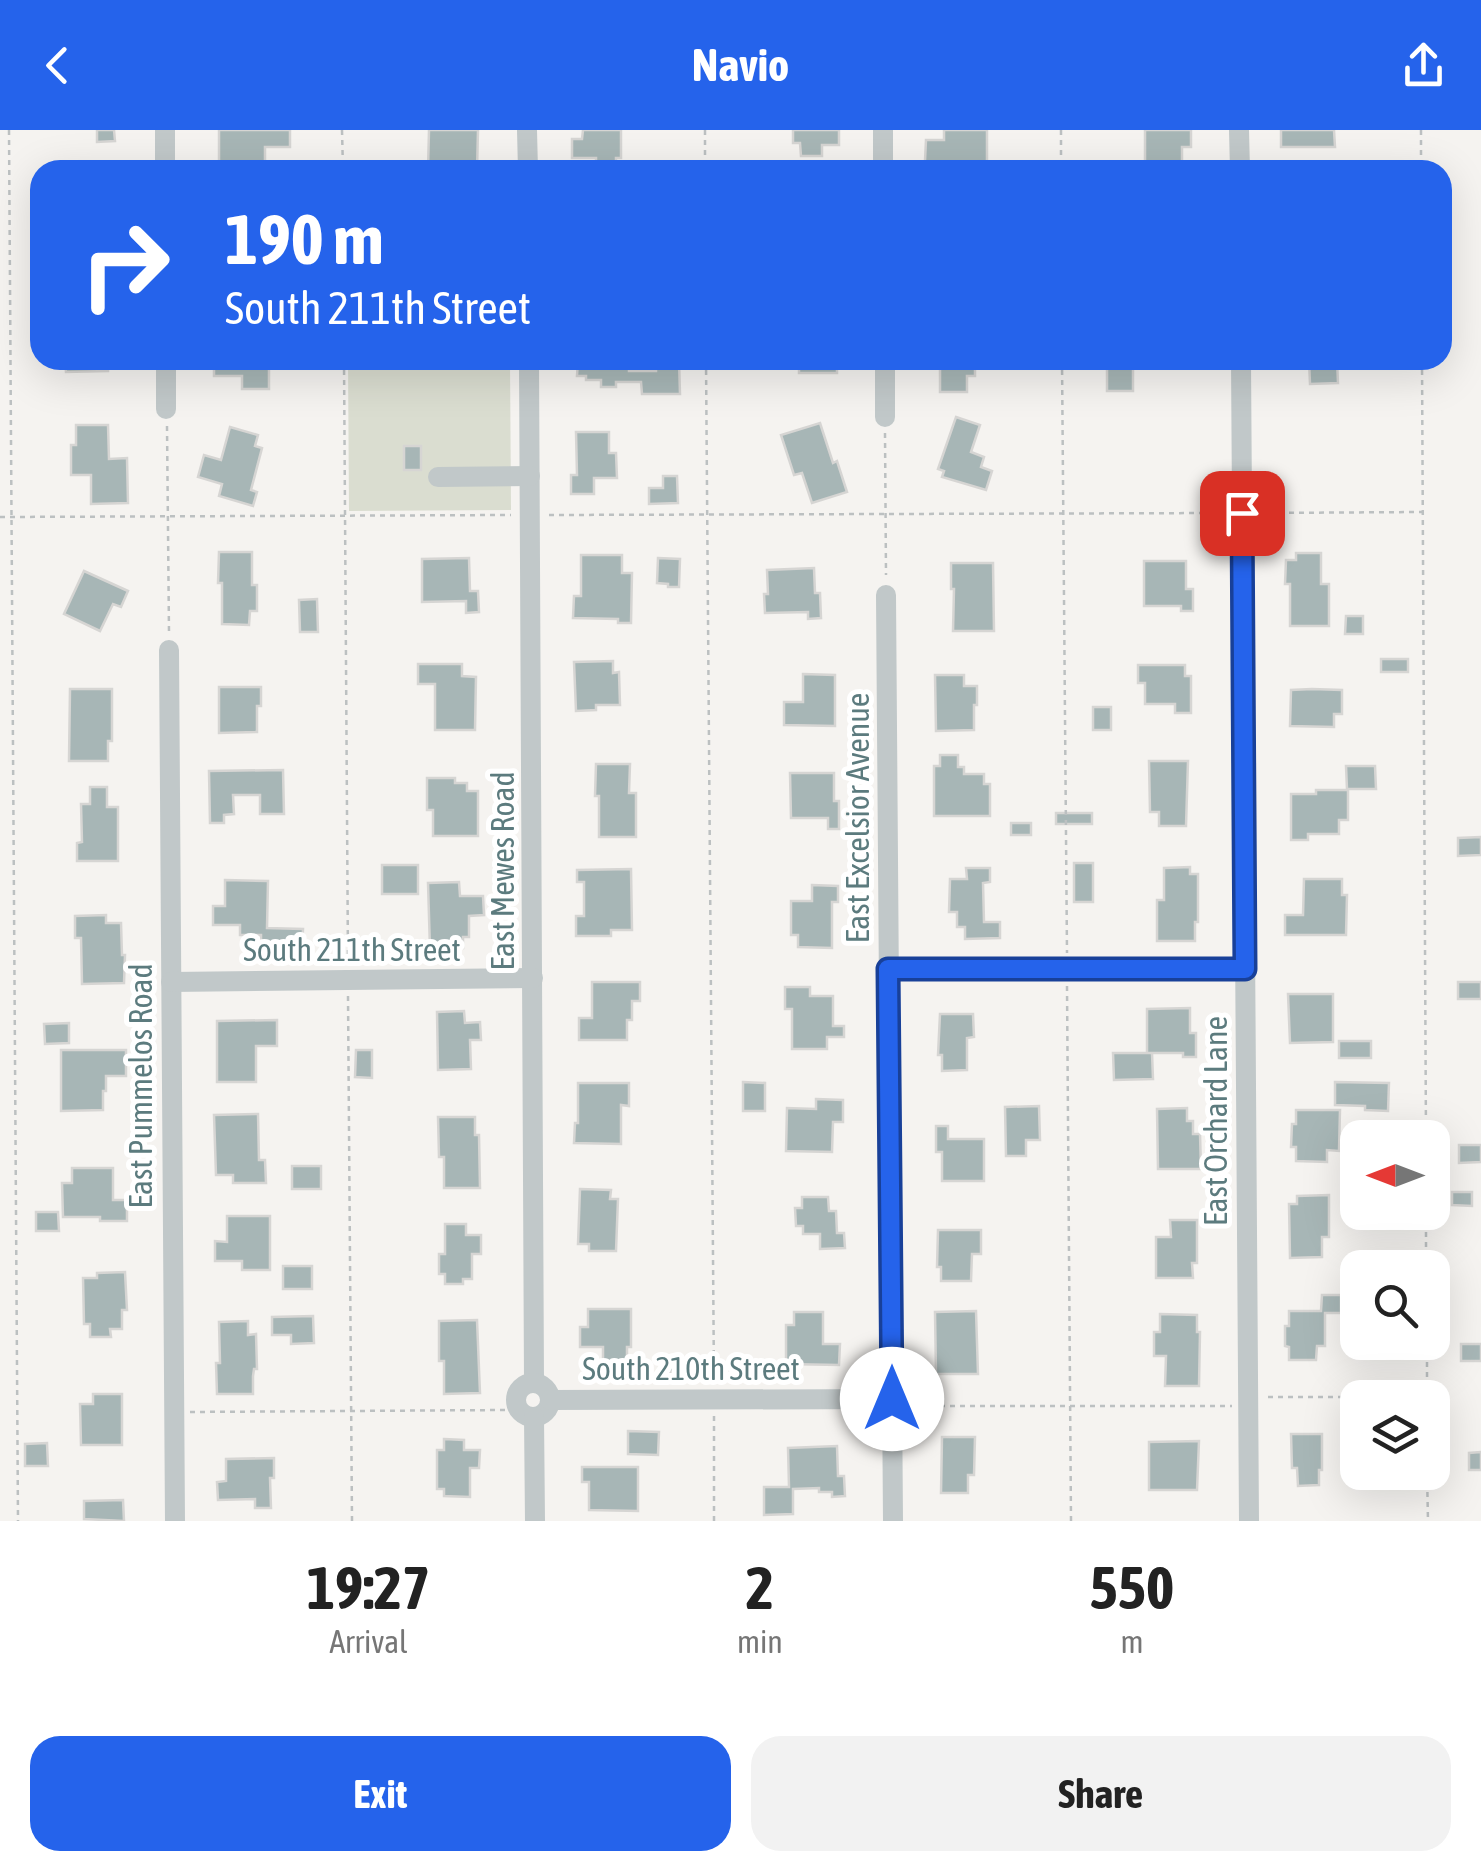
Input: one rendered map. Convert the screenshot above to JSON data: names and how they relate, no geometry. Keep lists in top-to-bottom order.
{
  "streets": {
    "street": [
      "East Excelsior Avenue",
      "East Mewes Road",
      "South 211th Street",
      "East Pummelos Road",
      "East Orchard Lane",
      "South 210th Street"
    ]
  },
  "crossings": [
    ["East Excelsior Avenue", "South 210th Street"],
    ["East Mewes Road", "South 211th Street"],
    ["East Mewes Road", "South 210th Street"],
    ["South 211th Street", "East Pummelos Road"]
  ],
  "north": "left",
  "page": {
    "header": "Navio",
    "turn": ["190 m", "South 211th Street"],
    "eta": [
      "19:27",
      "Arrival",
      "2",
      "min",
      "550",
      "m"
    ],
    "buttons": ["Exit", "Share"]
  }
}
